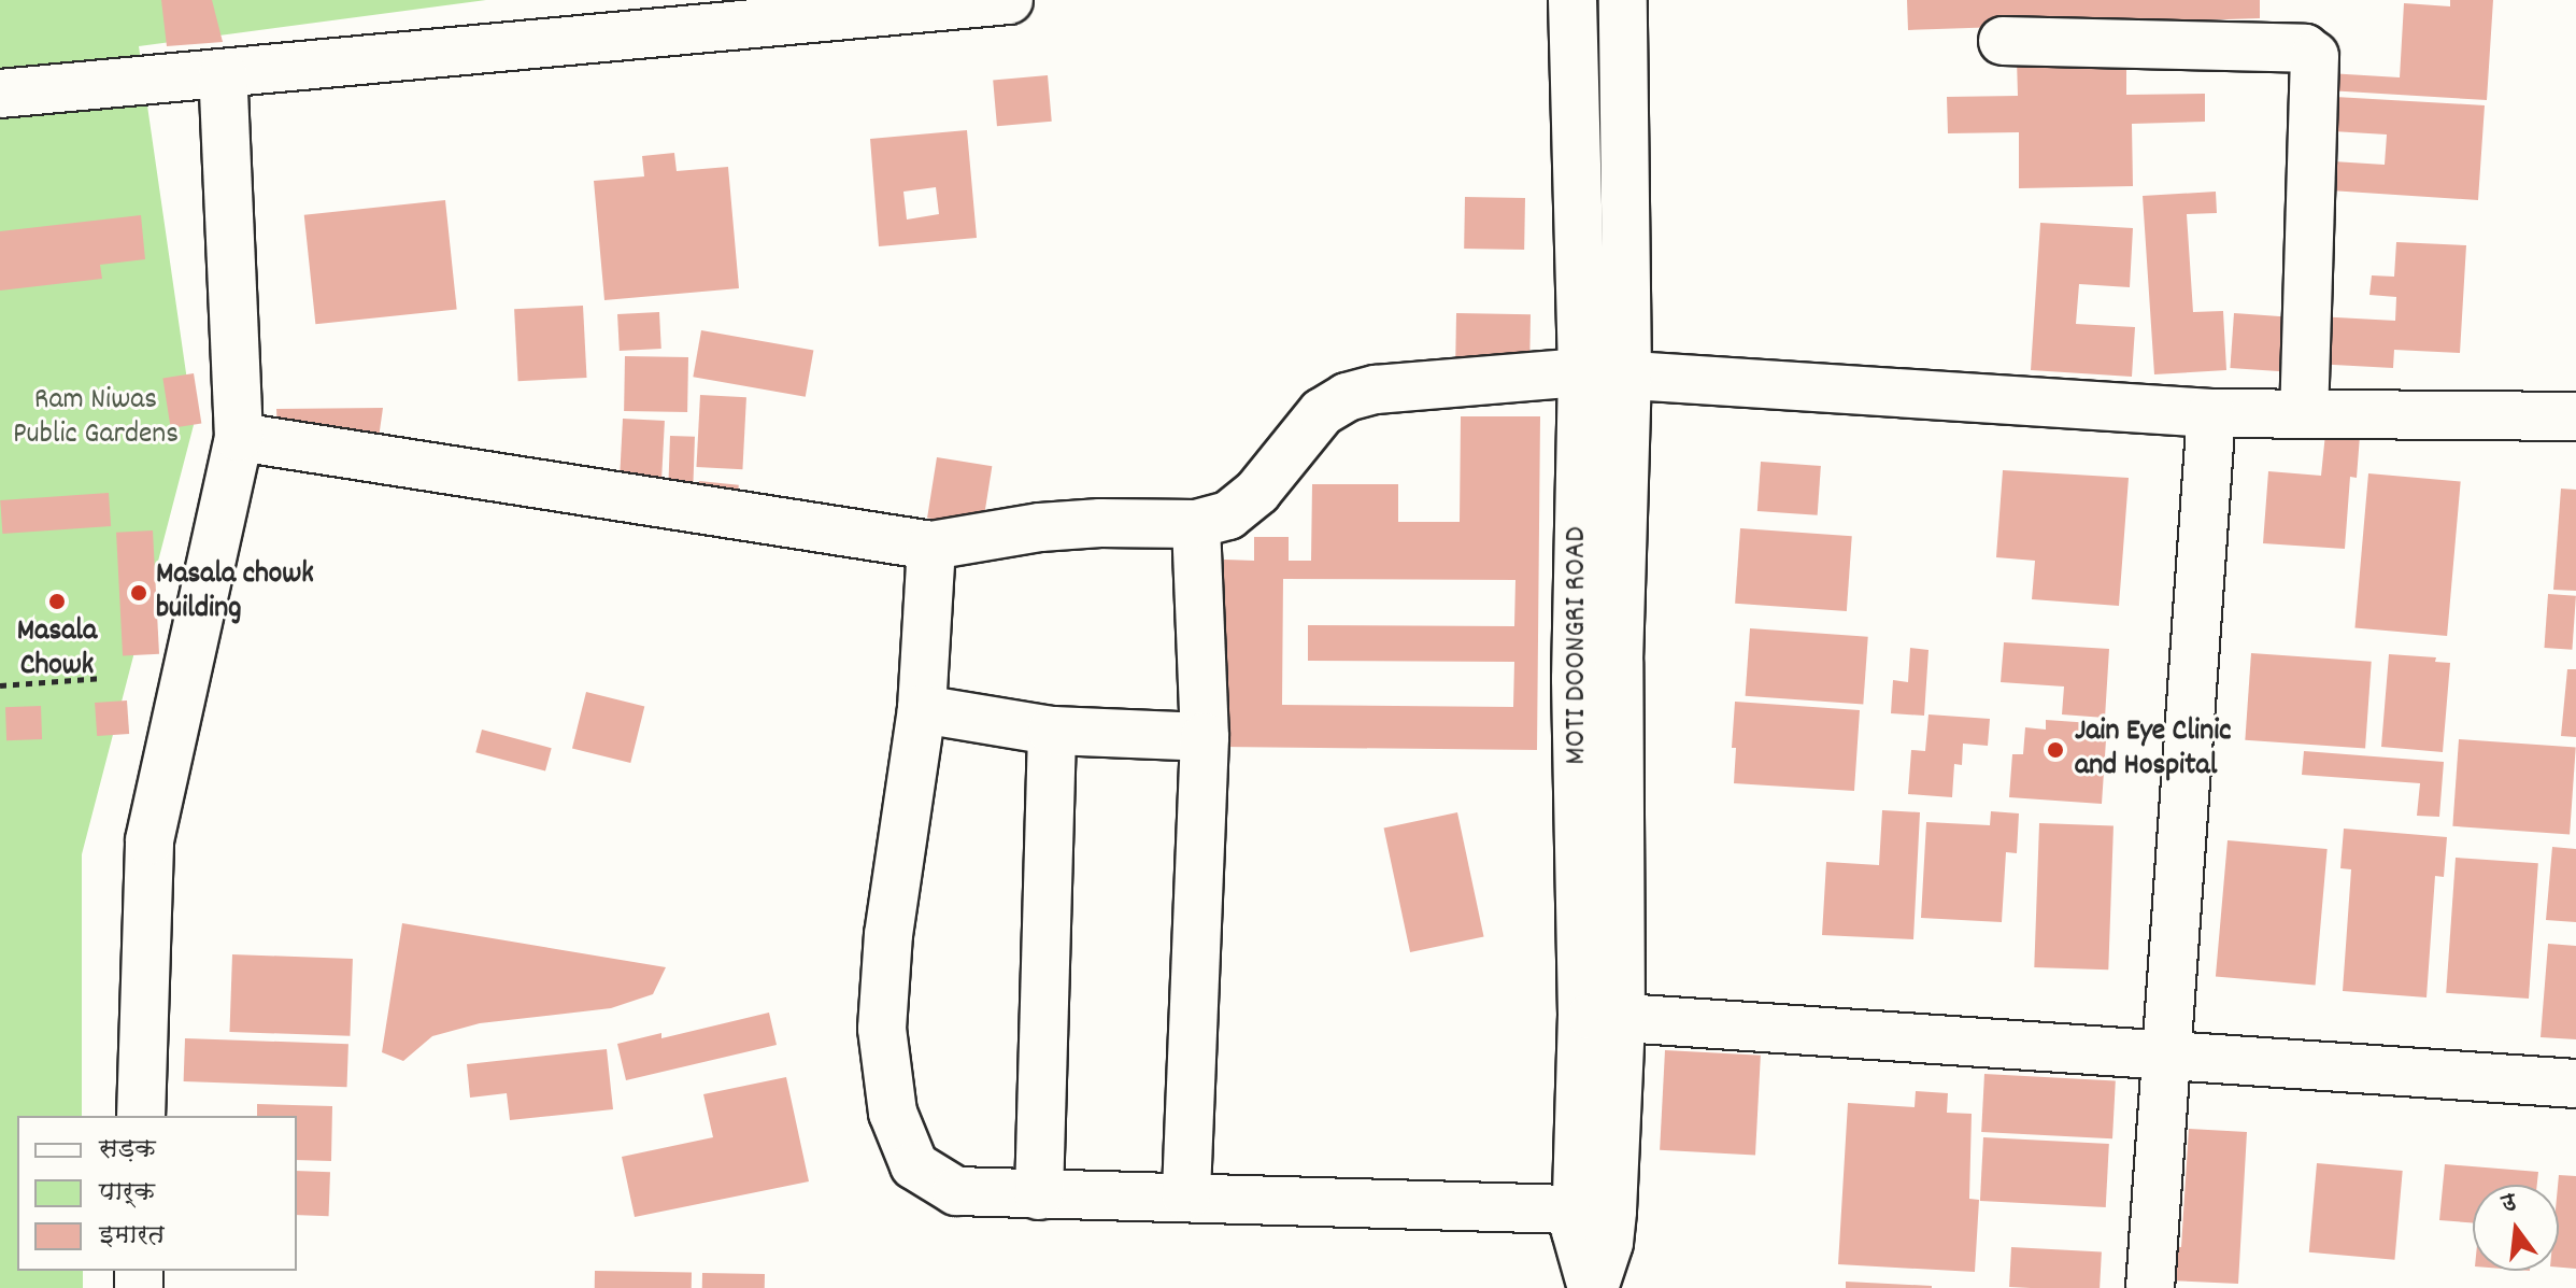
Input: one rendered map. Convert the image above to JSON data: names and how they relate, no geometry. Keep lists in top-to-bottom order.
{
  "streets": {
    "street": ["MOTI DOONGRI ROAD"]
  },
  "parks": ["Ram Niwas Public Gardens"],
  "places": ["Masala chowk building", "Masala Chowk", "Jain Eye Clinic and Hospital"],
  "legend": ["सड़क", "पार्क", "इमारत"],
  "north": "top"
}
